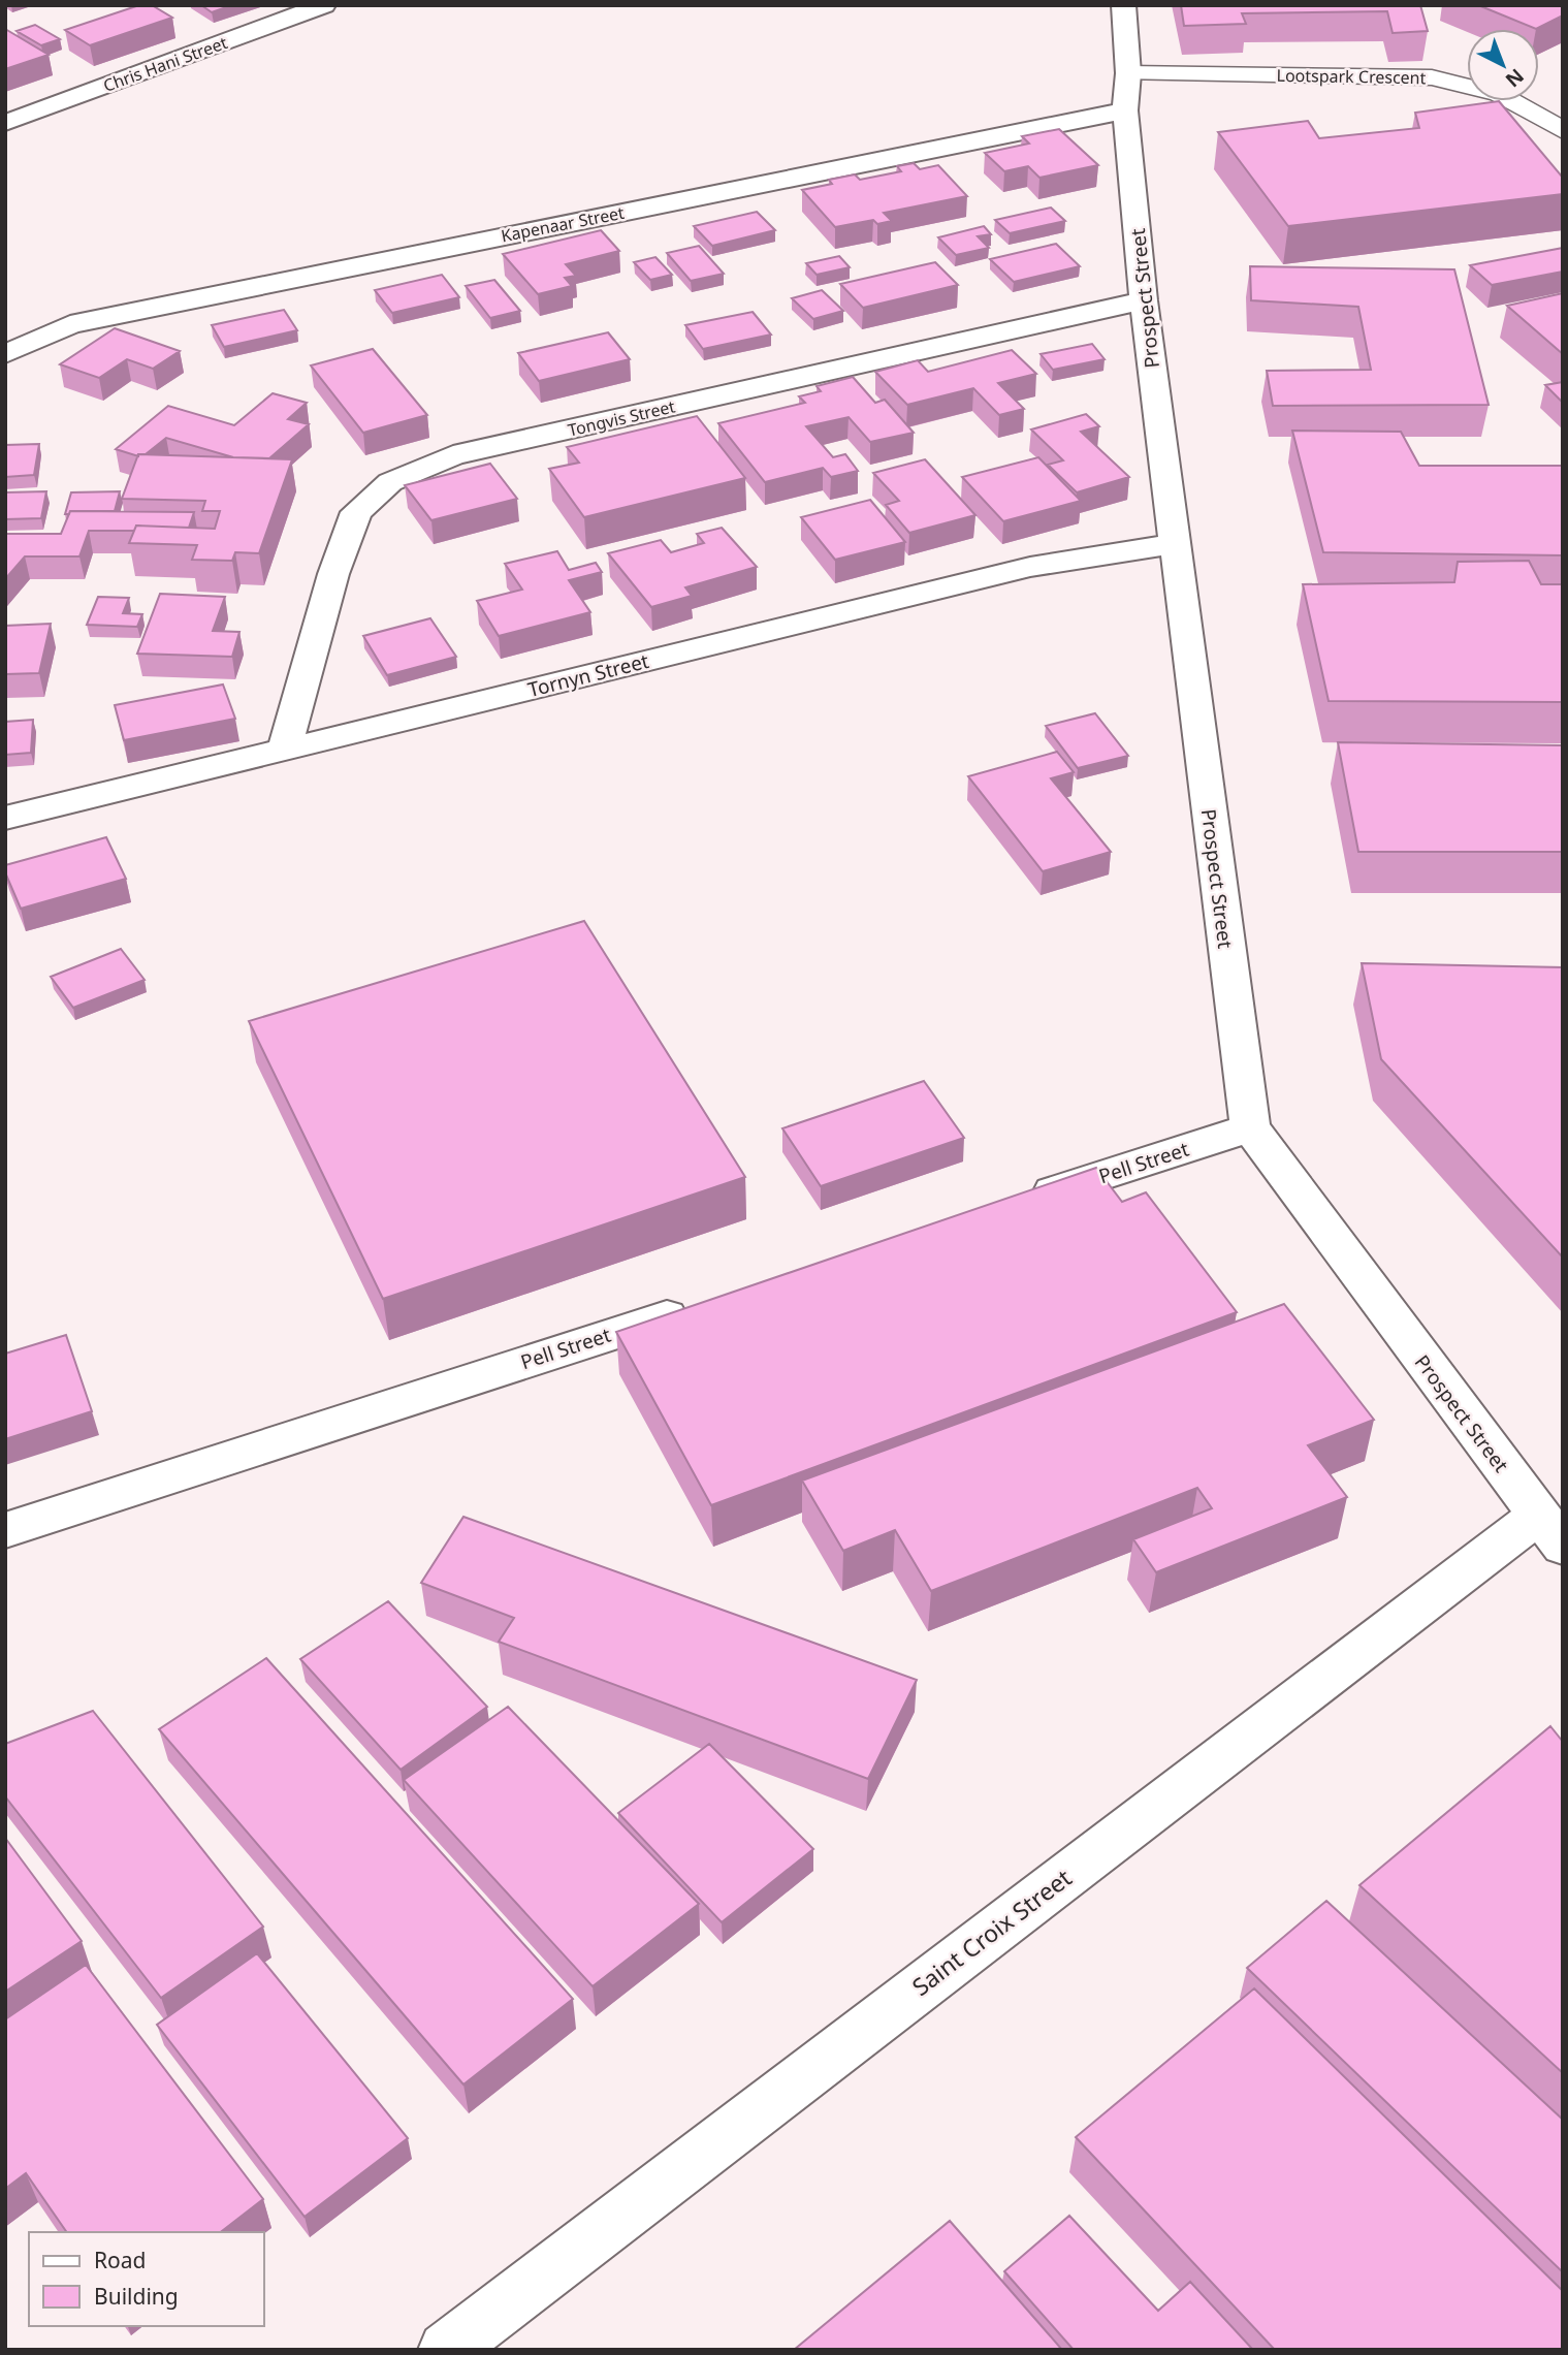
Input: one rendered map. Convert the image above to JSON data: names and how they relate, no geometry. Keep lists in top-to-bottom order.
{
  "streets": {
    "street": [
      "Chris Hani Street",
      "Kapenaar Street",
      "Prospect Street",
      "Tongvis Street",
      "Tornyn Street",
      "Pell Street",
      "Saint Croix Street"
    ],
    "lane": ["Lootspark Crescent"]
  },
  "crossings": [
    ["Lootspark Crescent", "Prospect Street"],
    ["Kapenaar Street", "Prospect Street"],
    ["Prospect Street", "Tongvis Street"],
    ["Prospect Street", "Tornyn Street"],
    ["Prospect Street", "Pell Street"],
    ["Prospect Street", "Saint Croix Street"],
    ["Tongvis Street", "Tornyn Street"]
  ],
  "legend": ["Road", "Building"],
  "north": "bottom right"
}
